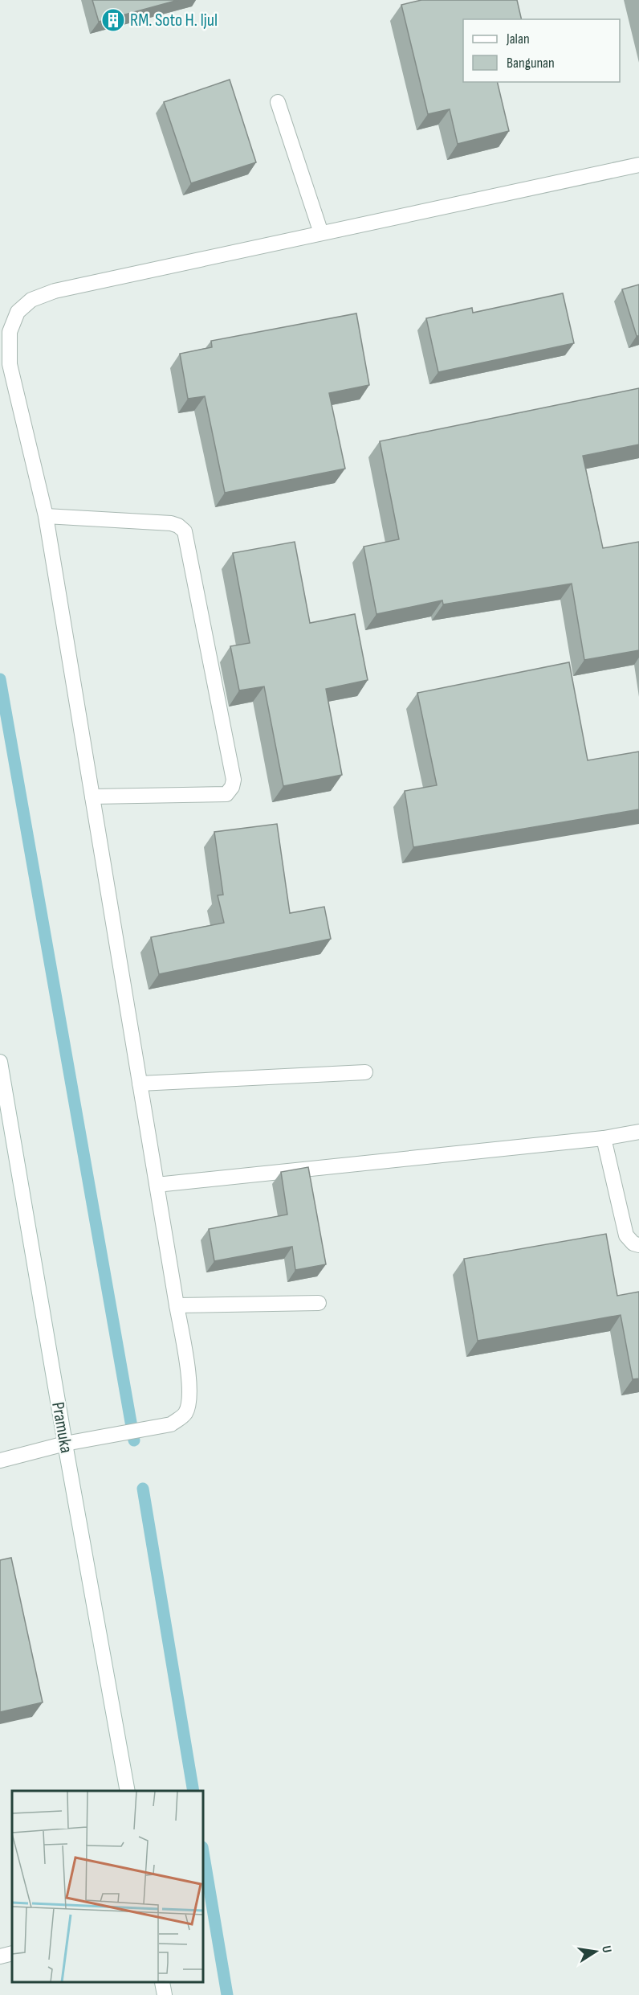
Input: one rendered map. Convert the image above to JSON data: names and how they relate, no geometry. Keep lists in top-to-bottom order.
{
  "streets": {
    "street": ["Pramuka"]
  },
  "places": {
    "building": ["RM. Soto H. Ijul"]
  },
  "legend": ["Jalan", "Bangunan"],
  "north": "right"
}
